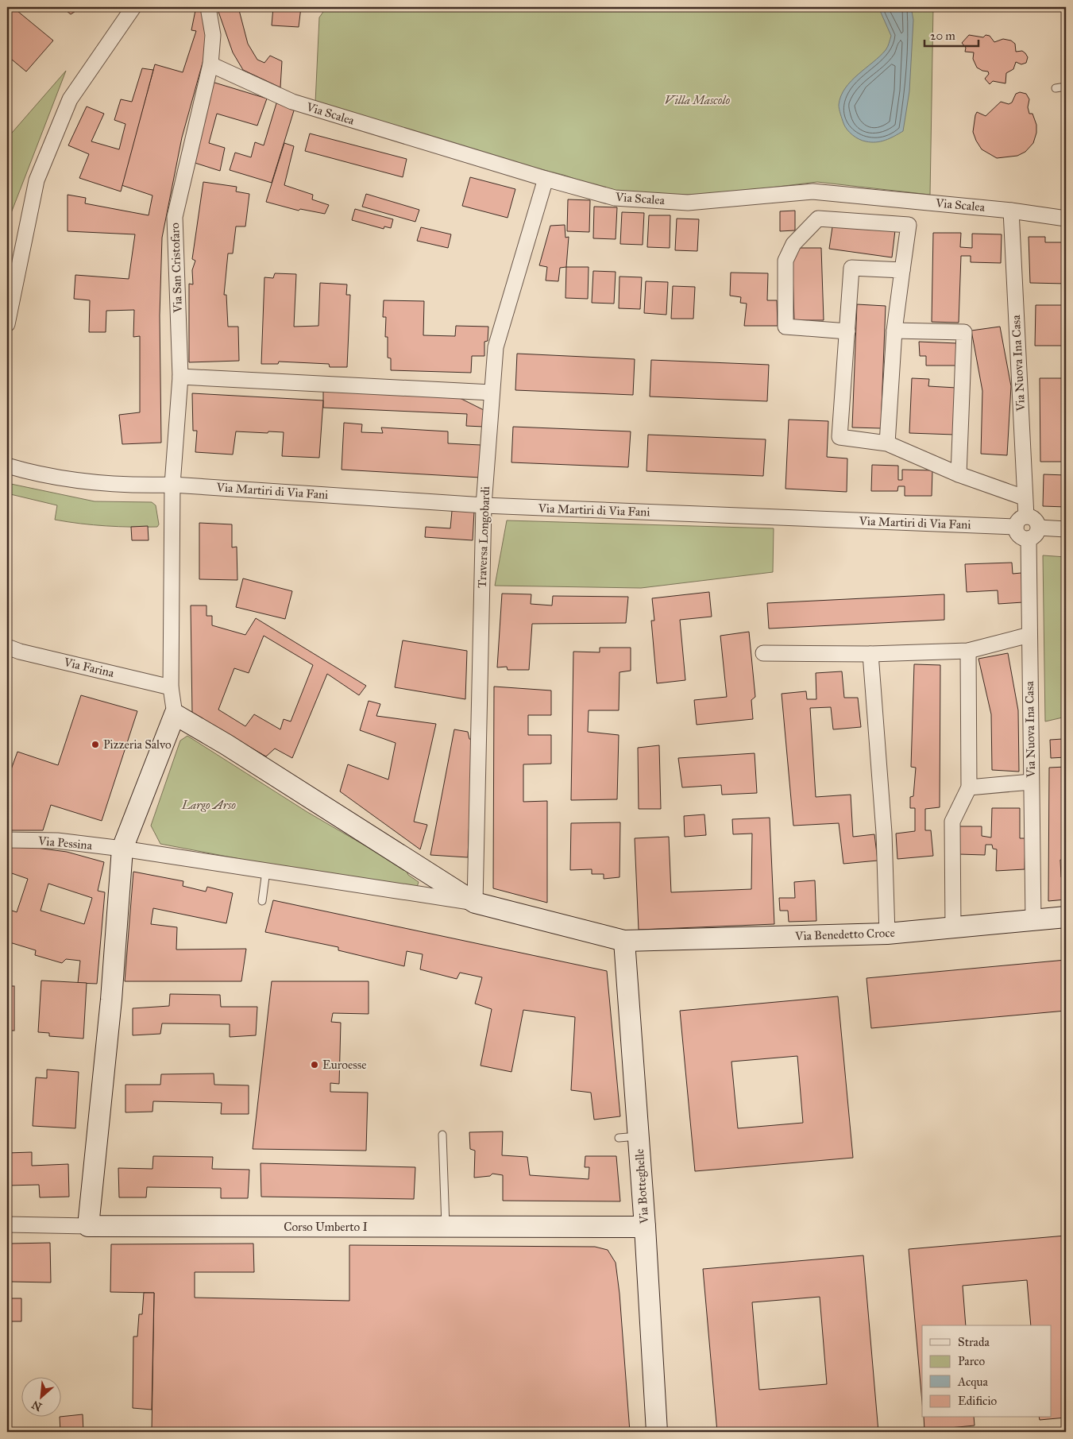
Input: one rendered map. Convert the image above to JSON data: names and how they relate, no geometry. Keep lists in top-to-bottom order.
{
  "streets": {
    "main road": ["Via Benedetto Croce", "Via Botteghelle", "Corso Umberto I"],
    "street": [
      "Via Scalea",
      "Via San Cristofaro",
      "Via Nuova Ina Casa",
      "Via Martiri di Via Fani",
      "Traversa Longobardi",
      "Via Farina",
      "Via Pessina"
    ]
  },
  "crossings": [
    ["Via Scalea", "Via San Cristofaro"],
    ["Via Scalea", "Via Nuova Ina Casa"],
    ["Via Scalea", "Traversa Longobardi"],
    ["Via San Cristofaro", "Via Martiri di Via Fani"],
    ["Via San Cristofaro", "Via Farina"],
    ["Via Nuova Ina Casa", "Via Martiri di Via Fani"],
    ["Via Nuova Ina Casa", "Via Benedetto Croce"],
    ["Via Martiri di Via Fani", "Traversa Longobardi"],
    ["Traversa Longobardi", "Via Benedetto Croce"],
    ["Via Benedetto Croce", "Via Botteghelle"],
    ["Via Botteghelle", "Corso Umberto I"]
  ],
  "parks": ["Villa Mascolo", "Largo Arso"],
  "places": ["Pizzeria Salvo", "Euroesse"],
  "legend": [
    "Strada",
    "Parco",
    "Acqua",
    "Edificio"
  ],
  "scale_bar": "20 m",
  "north": "bottom left"
}
